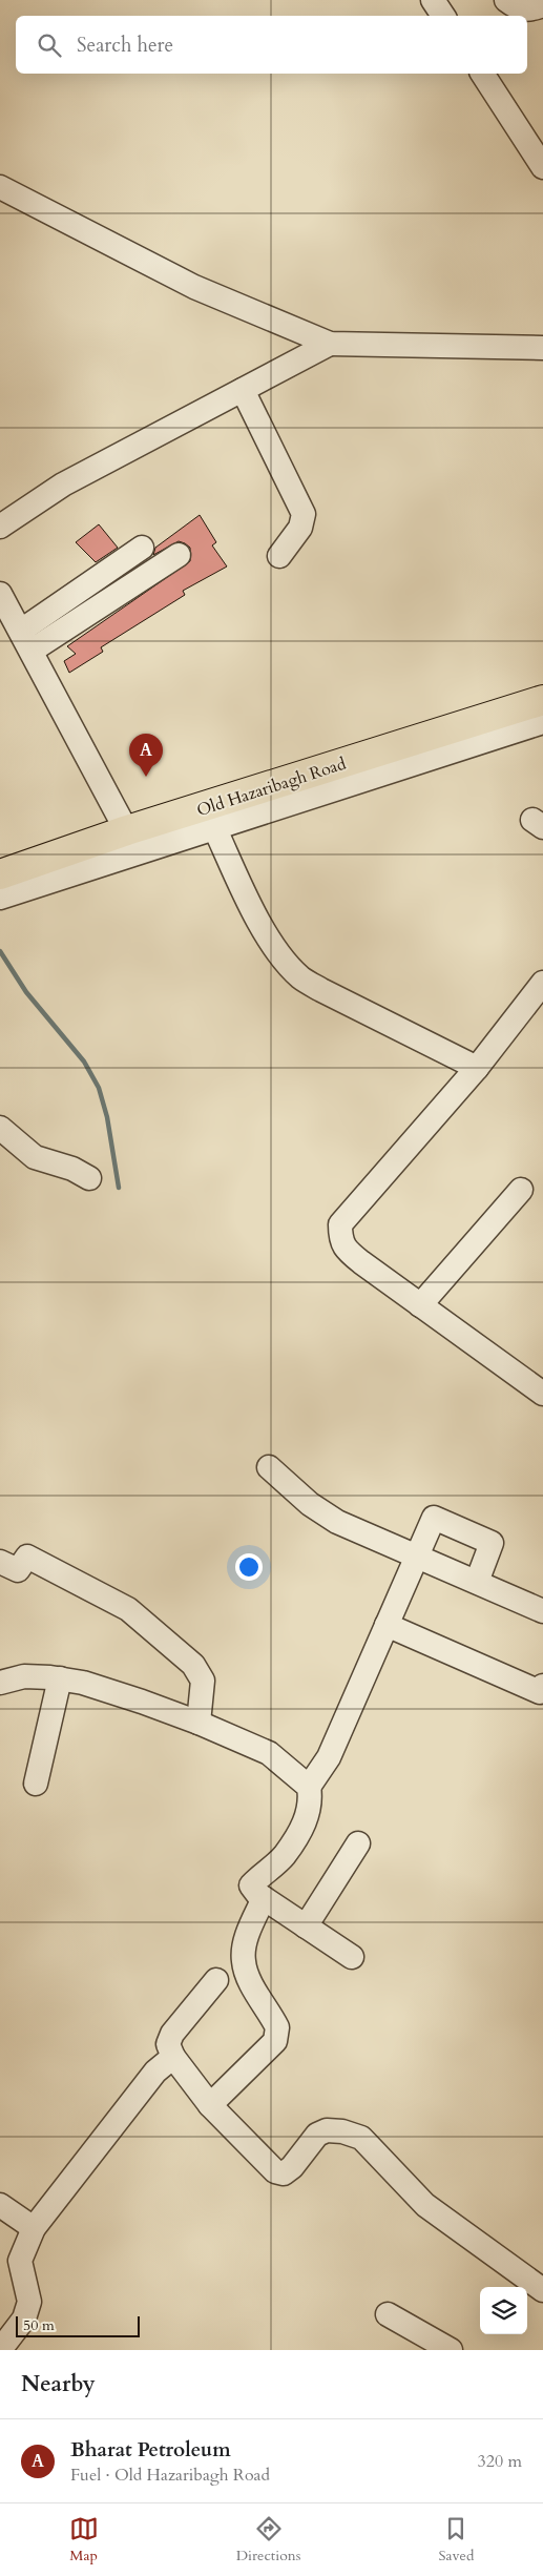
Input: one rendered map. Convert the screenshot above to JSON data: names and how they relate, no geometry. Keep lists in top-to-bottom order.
{
  "streets": {
    "main road": ["Old Hazaribagh Road"]
  },
  "scale_bar": "50 m",
  "page": {
    "search": "Search here",
    "pins": "A",
    "scale": "50 m",
    "heading": "Nearby",
    "list": [
      {
        "mark": "A",
        "name": "Bharat Petroleum",
        "note": "Fuel · Old Hazaribagh Road",
        "value": "320 m"
      }
    ],
    "nav": ["Map", "Directions", "Saved"]
  }
}
